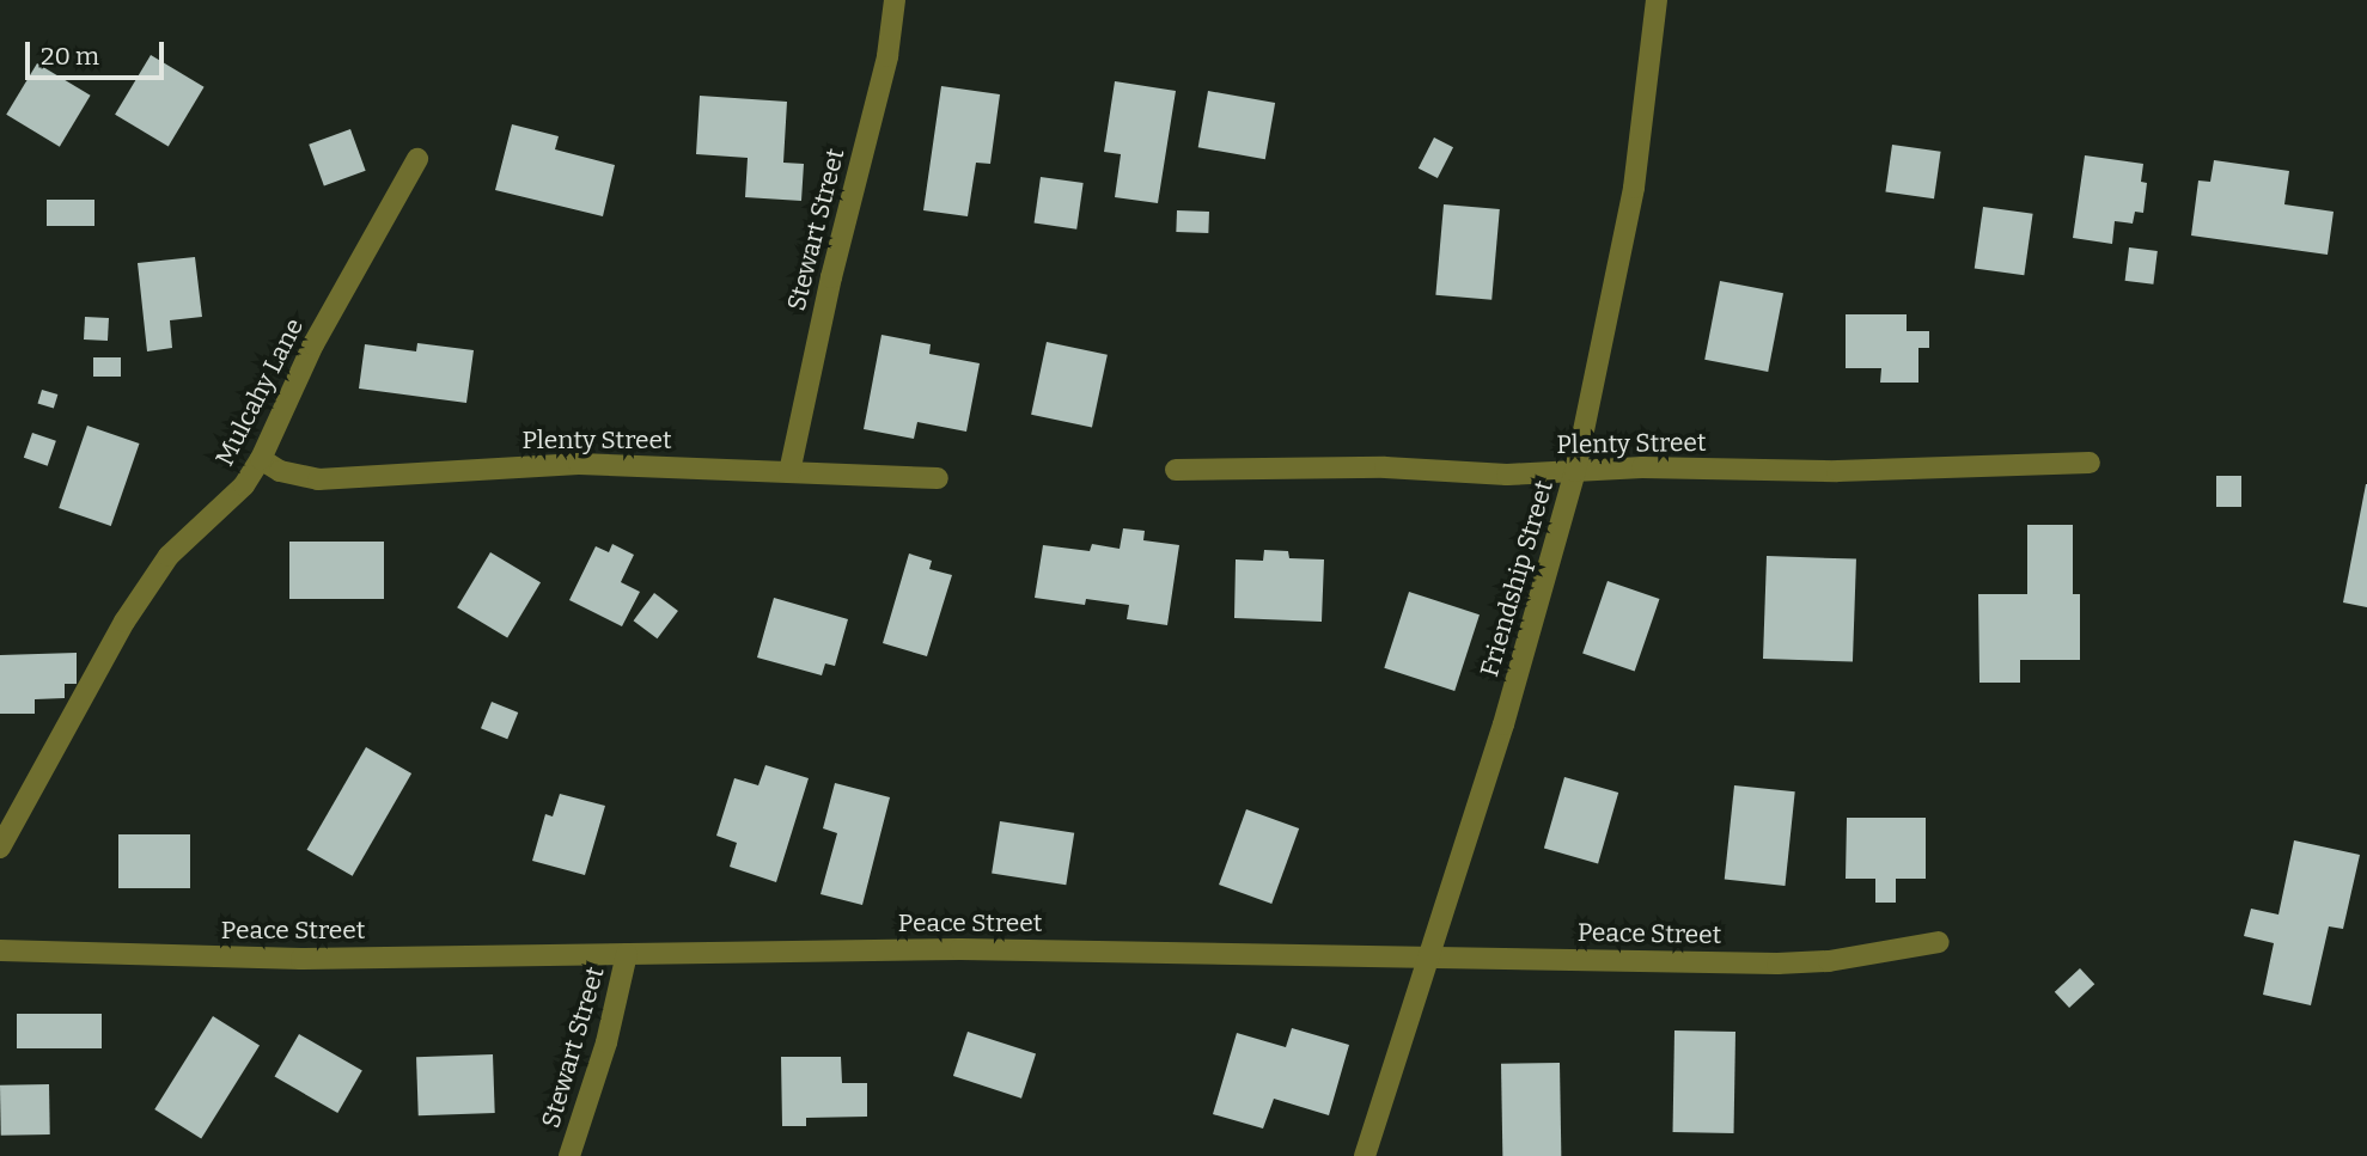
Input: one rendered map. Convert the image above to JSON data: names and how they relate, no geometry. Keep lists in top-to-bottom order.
{
  "streets": {
    "street": [
      "Stewart Street",
      "Mulcahy Lane",
      "Plenty Street",
      "Friendship Street",
      "Peace Street"
    ]
  },
  "crossings": [
    ["Stewart Street", "Plenty Street"],
    ["Stewart Street", "Peace Street"],
    ["Mulcahy Lane", "Plenty Street"],
    ["Plenty Street", "Friendship Street"],
    ["Friendship Street", "Peace Street"]
  ],
  "scale_bar": "20 m"
}
